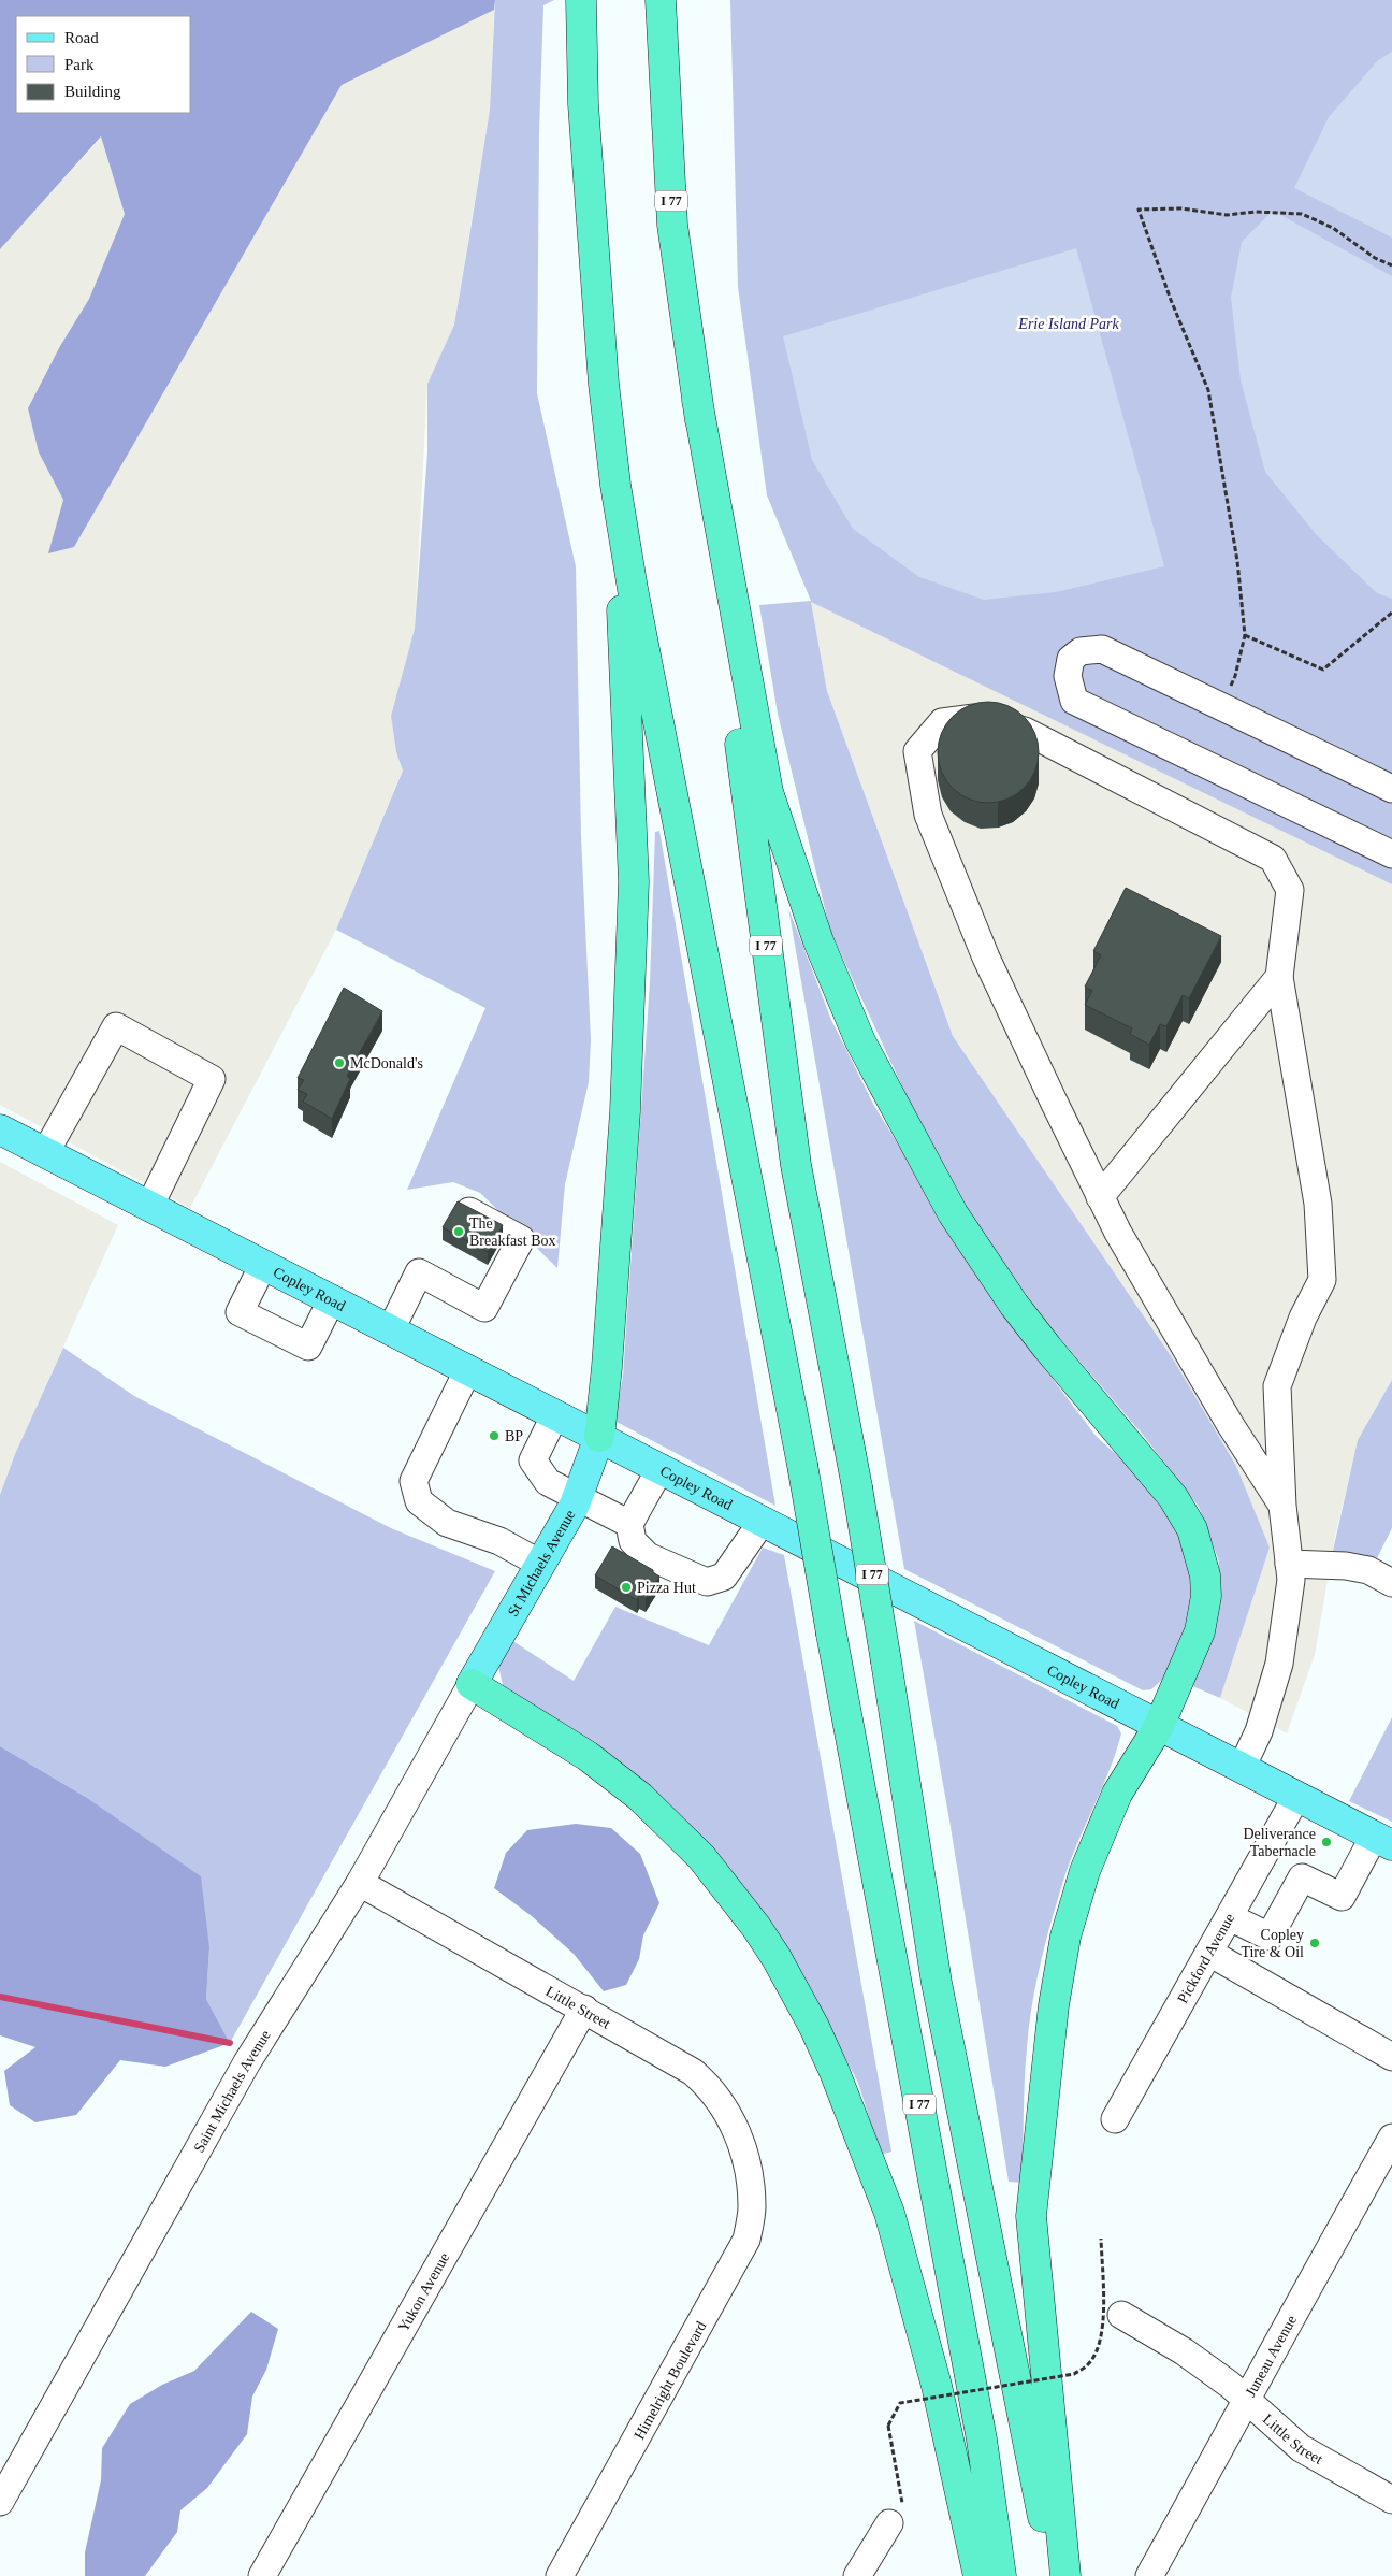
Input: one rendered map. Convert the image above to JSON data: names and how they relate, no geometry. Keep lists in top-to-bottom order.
{
  "streets": {
    "highway": ["I 77"],
    "main road": ["Copley Road", "St Michaels Avenue"],
    "street": [
      "Pickford Avenue",
      "Little Street",
      "Saint Michaels Avenue",
      "Yukon Avenue",
      "Juneau Avenue",
      "Himelright Boulevard"
    ]
  },
  "crossings": [
    ["Copley Road", "St Michaels Avenue"],
    ["Copley Road", "Pickford Avenue"],
    ["St Michaels Avenue", "Saint Michaels Avenue"],
    ["Little Street", "Saint Michaels Avenue"],
    ["Little Street", "Yukon Avenue"],
    ["Little Street", "Juneau Avenue"],
    ["Little Street", "Himelright Boulevard"]
  ],
  "parks": ["Erie Island Park"],
  "places": [
    "McDonald's",
    "The Breakfast Box",
    "BP",
    "Pizza Hut",
    "Deliverance Tabernacle",
    "Copley Tire & Oil"
  ],
  "legend": ["Road", "Park", "Building"]
}
